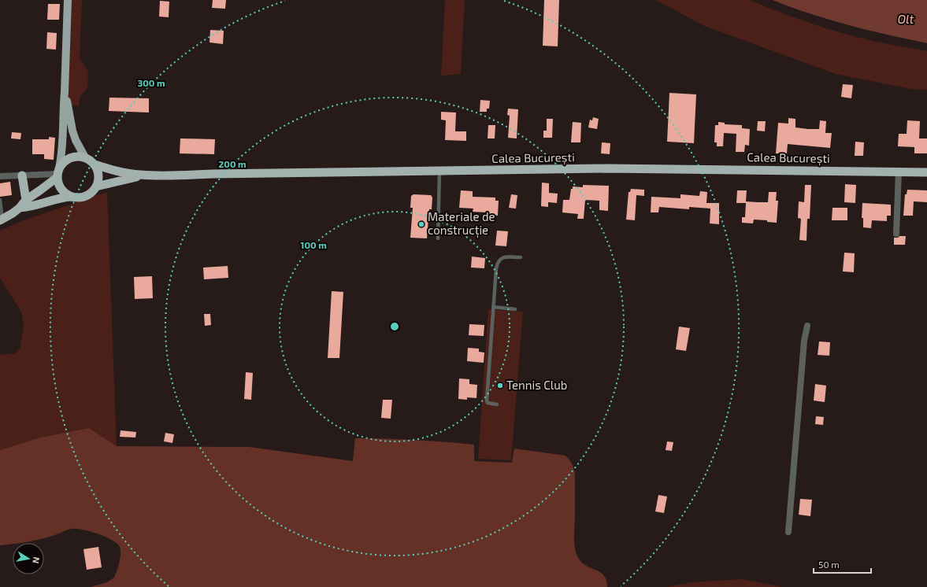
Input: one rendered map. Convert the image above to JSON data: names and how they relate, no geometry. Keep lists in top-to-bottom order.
{
  "streets": {
    "highway": ["Calea București"]
  },
  "water": ["Olt"],
  "places": ["Materiale de construcție", "Tennis Club"],
  "scale_bar": "50 m",
  "north": "right",
  "rings": ["300 m", "200 m", "100 m"]
}
